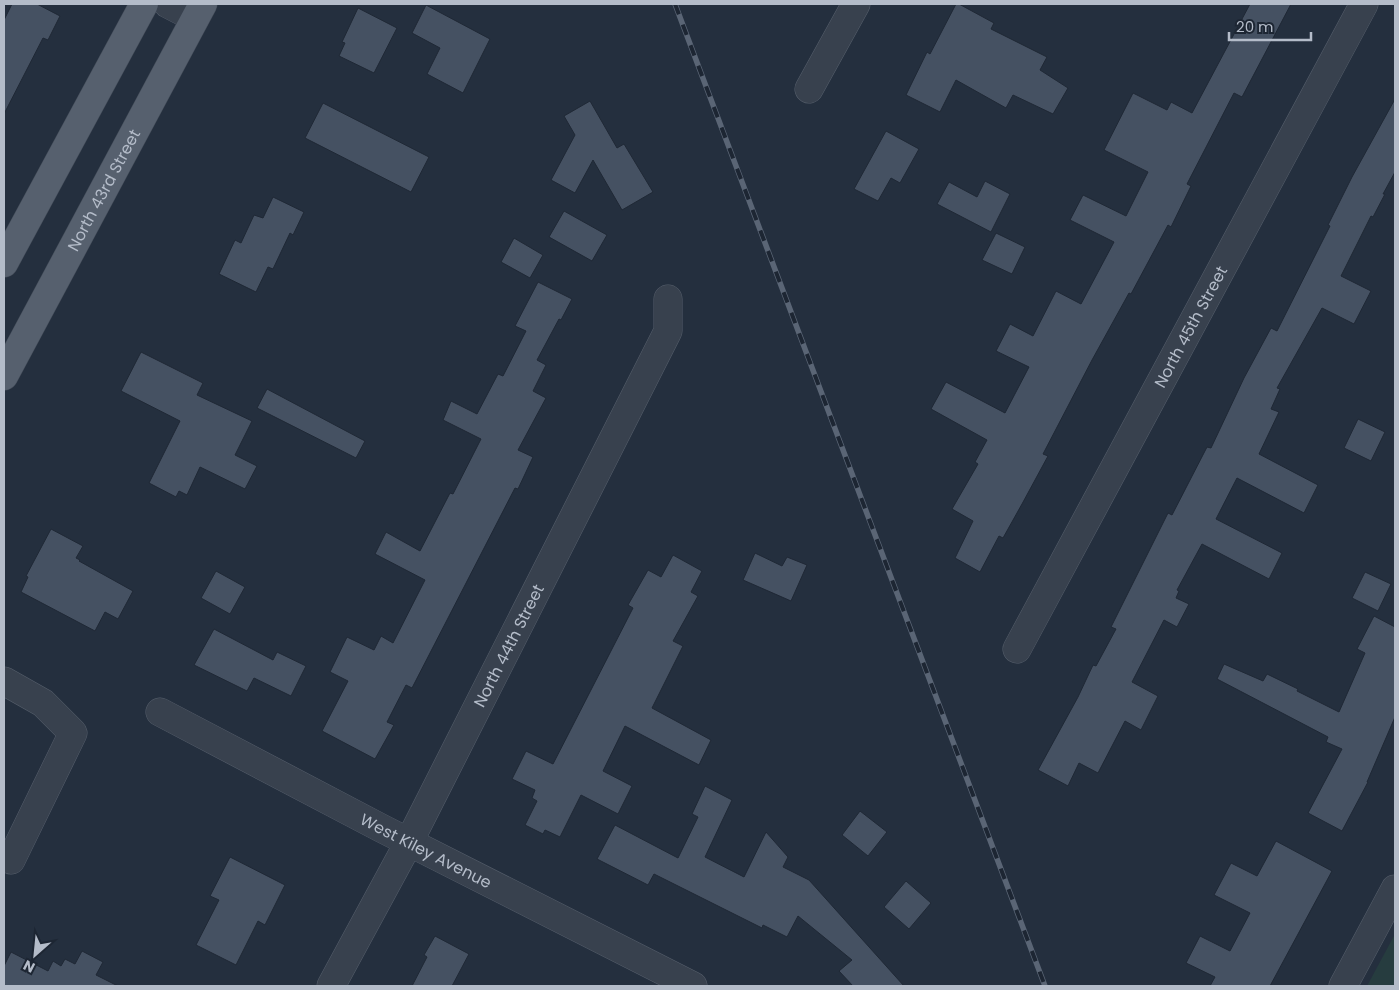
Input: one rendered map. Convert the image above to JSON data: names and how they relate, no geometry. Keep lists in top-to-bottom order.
{
  "streets": {
    "main road": ["North 43rd Street"],
    "street": ["North 45th Street", "North 44th Street", "West Kiley Avenue"]
  },
  "crossings": [
    ["North 44th Street", "West Kiley Avenue"]
  ],
  "scale_bar": "20 m",
  "north": "bottom left"
}
